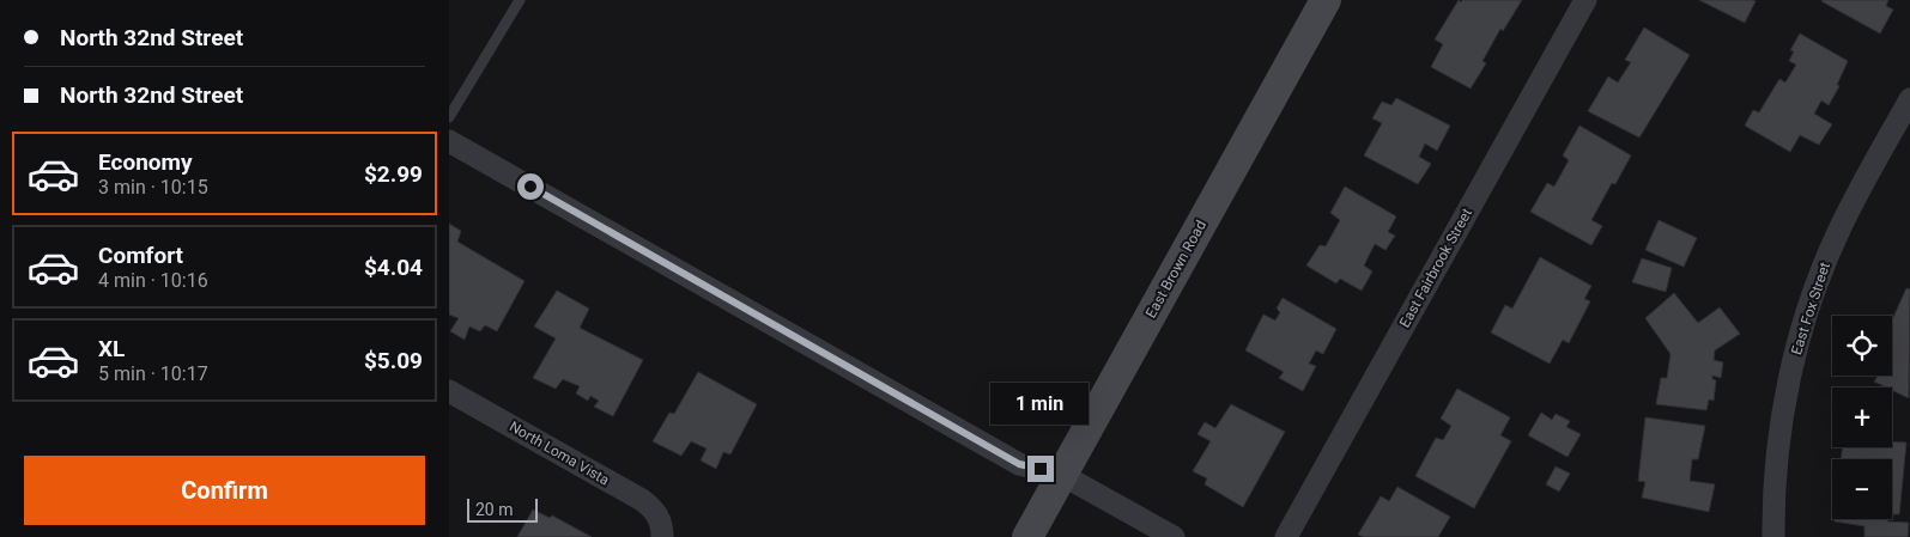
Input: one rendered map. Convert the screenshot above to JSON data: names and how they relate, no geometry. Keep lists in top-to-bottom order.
{
  "streets": {
    "main road": ["East Brown Road"],
    "street": ["East Fairbrook Street", "East Fox Street", "North Loma Vista"]
  },
  "scale_bar": "20 m",
  "page": {
    "banner": ["North 32nd Street", "North 32nd Street"],
    "list": [
      {
        "name": "Economy",
        "note": "3 min · 10:15",
        "value": "$2.99"
      },
      {
        "name": "Comfort",
        "note": "4 min · 10:16",
        "value": "$4.04"
      },
      {
        "name": "XL",
        "note": "5 min · 10:17",
        "value": "$5.09"
      }
    ],
    "map_buttons": ["+", "−"],
    "bubble": "1 min",
    "buttons": "Confirm",
    "scale": "20 m"
  }
}
